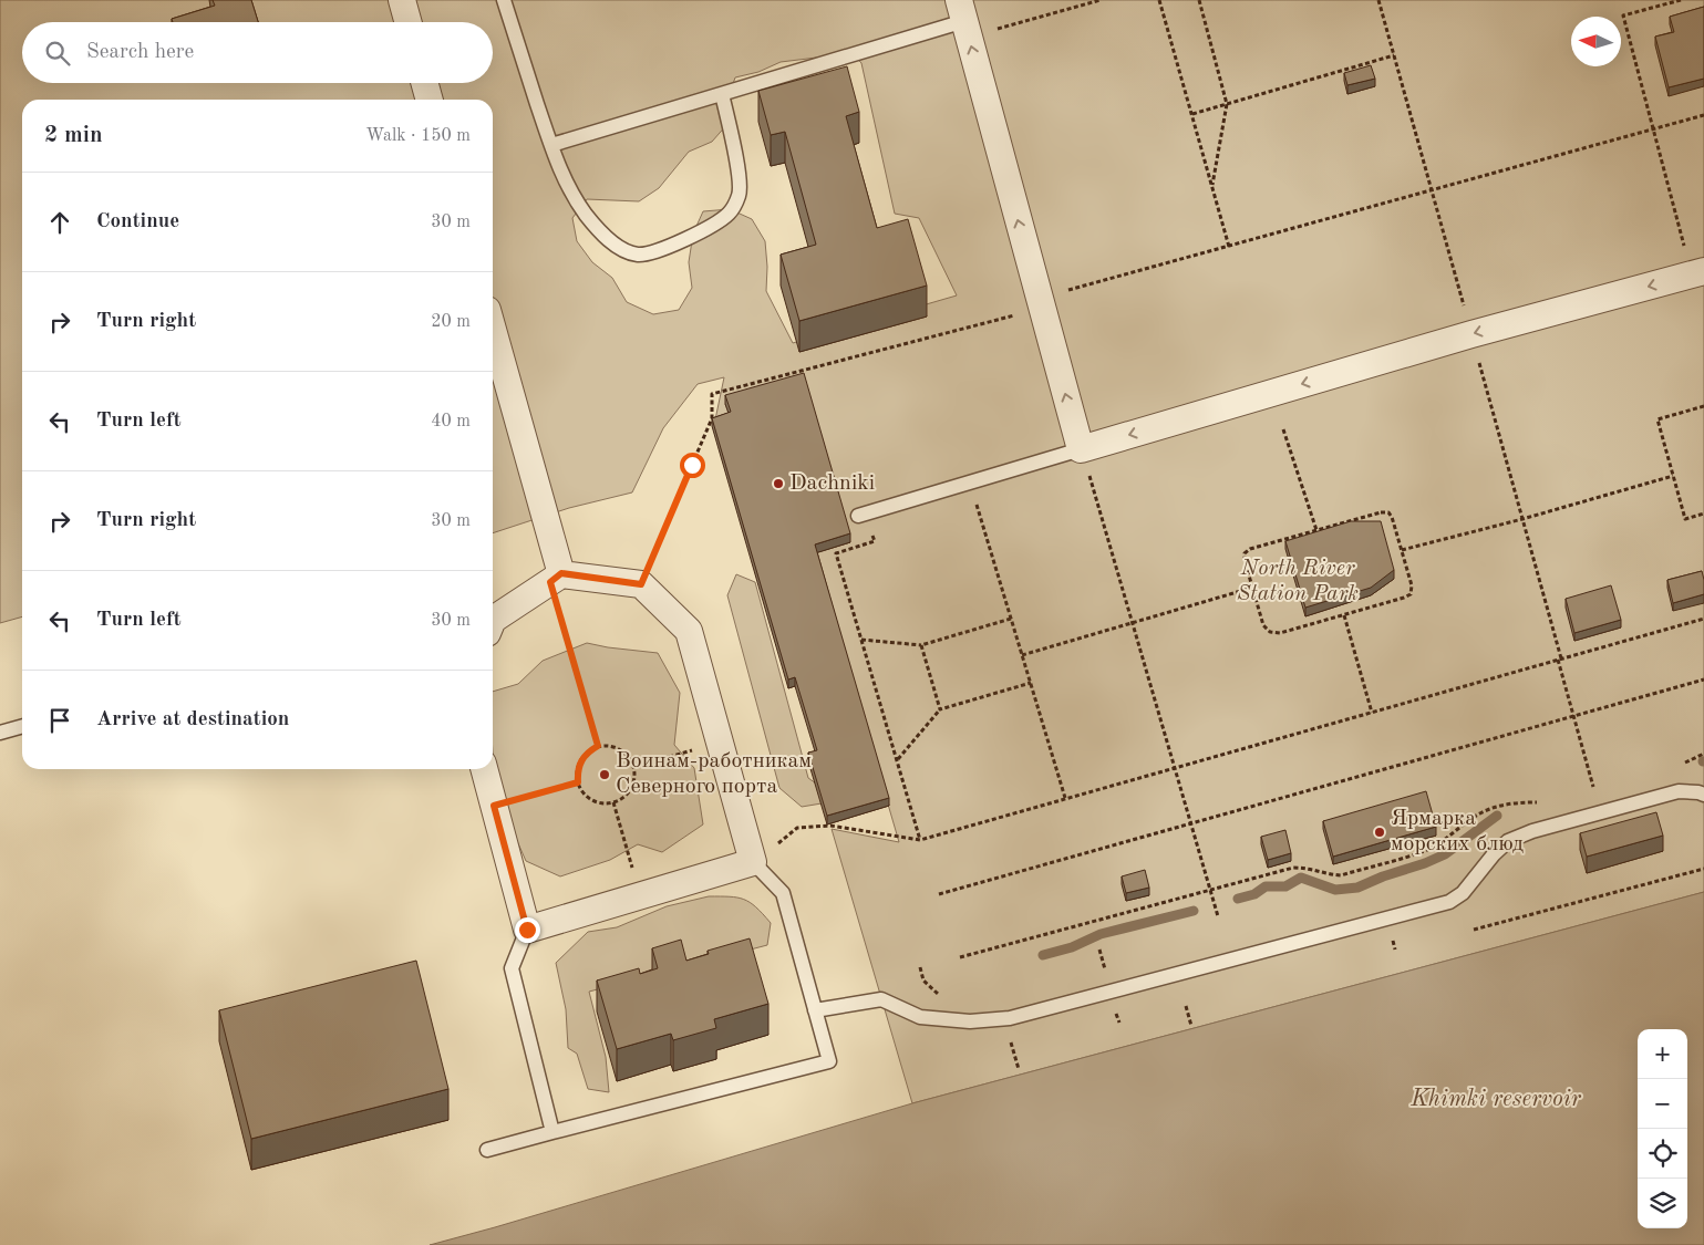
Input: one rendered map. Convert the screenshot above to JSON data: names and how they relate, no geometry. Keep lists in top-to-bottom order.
{
  "water": ["Khimki reservoir"],
  "parks": ["North River Station Park"],
  "places": ["Dachniki", "Воинам-работникам Северного порта", "Ярмарка морских блюд"],
  "north": "left",
  "page": {
    "search": "Search here",
    "heading": ["2 min", "Walk · 150 m"],
    "list": [
      ["Continue", "30 m"],
      ["Turn right", "20 m"],
      ["Turn left", "40 m"],
      ["Turn right", "30 m"],
      ["Turn left", "30 m"],
      "Arrive at destination"
    ],
    "map_buttons": ["+", "−"]
  }
}
